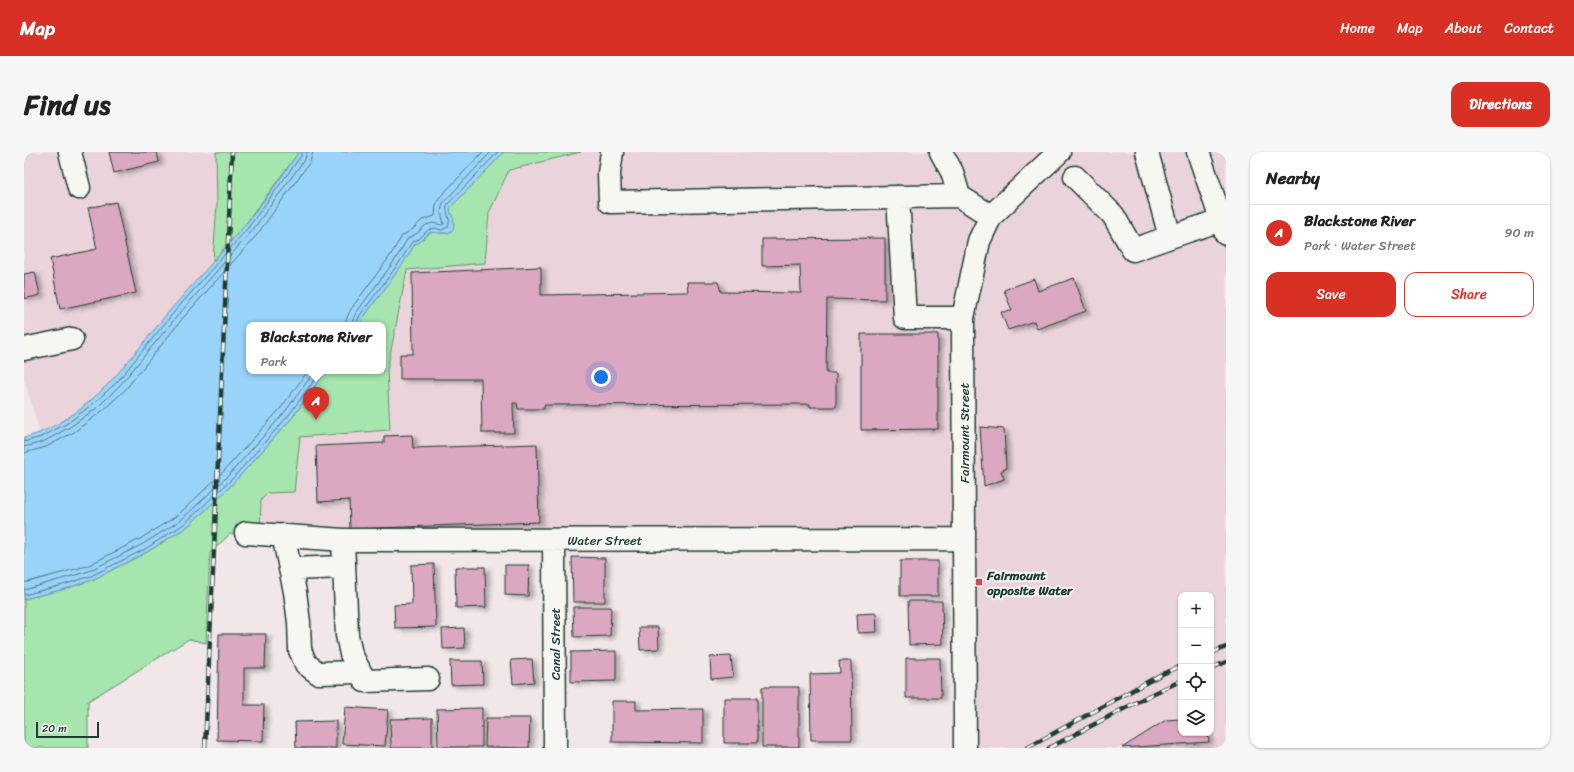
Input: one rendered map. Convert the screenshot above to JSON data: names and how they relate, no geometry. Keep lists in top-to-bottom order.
{
  "streets": {
    "street": ["Fairmount Street", "Water Street", "Canal Street"]
  },
  "crossings": [
    ["Fairmount Street", "Water Street"],
    ["Water Street", "Canal Street"]
  ],
  "places": {
    "transit": ["Fairmount opposite Water"]
  },
  "scale_bar": "20 m",
  "page": {
    "header": "Map",
    "nav": [
      "Home",
      "Map",
      "About",
      "Contact"
    ],
    "title": "Find us",
    "buttons": [
      "Directions",
      ["Save", "Share"]
    ],
    "heading": "Nearby",
    "list": [
      {
        "mark": "A",
        "name": "Blackstone River",
        "note": "Park · Water Street",
        "value": "90 m"
      }
    ],
    "popup": ["Blackstone River", "Park"],
    "pins": "A",
    "map_buttons": ["+", "−"],
    "scale": "20 m"
  }
}
